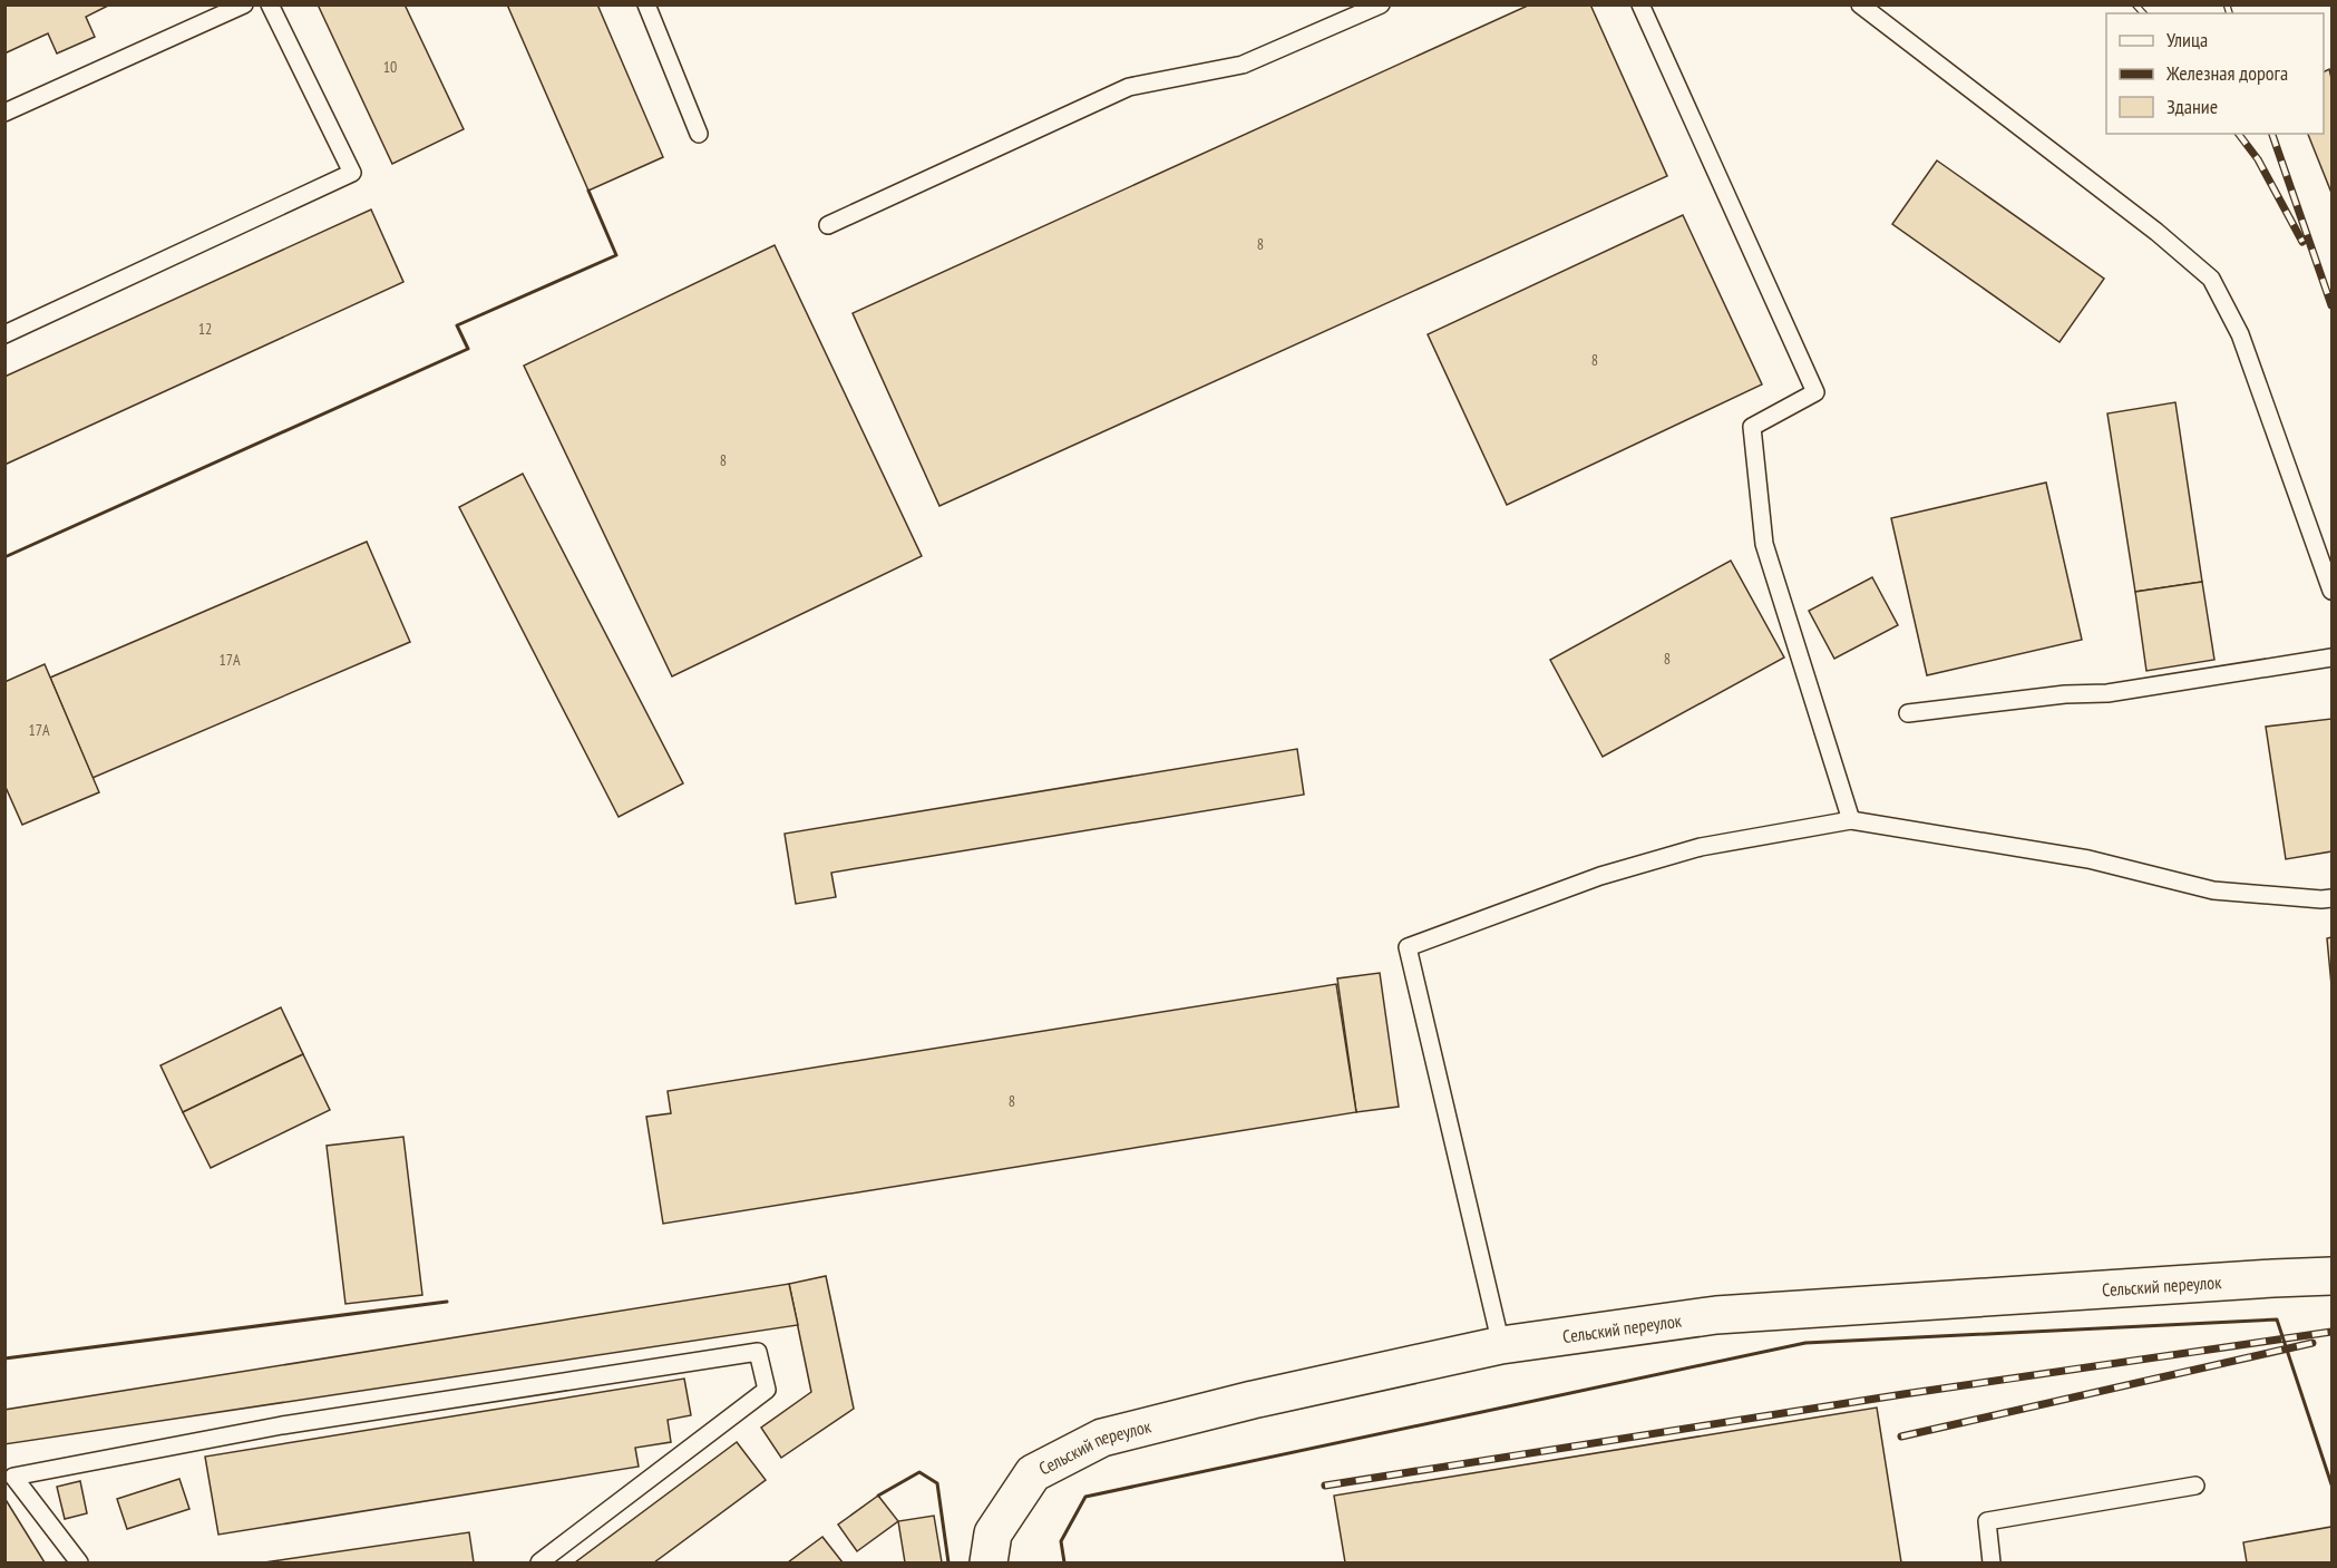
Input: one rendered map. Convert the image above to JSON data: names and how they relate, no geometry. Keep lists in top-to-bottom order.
{
  "streets": {
    "street": ["Сельский переулок"]
  },
  "house_numbers": [
    "10",
    "8",
    "12",
    "8",
    "8",
    "8",
    "17А",
    "17А",
    "8"
  ],
  "legend": ["Улица", "Железная дорога", "Здание"]
}
